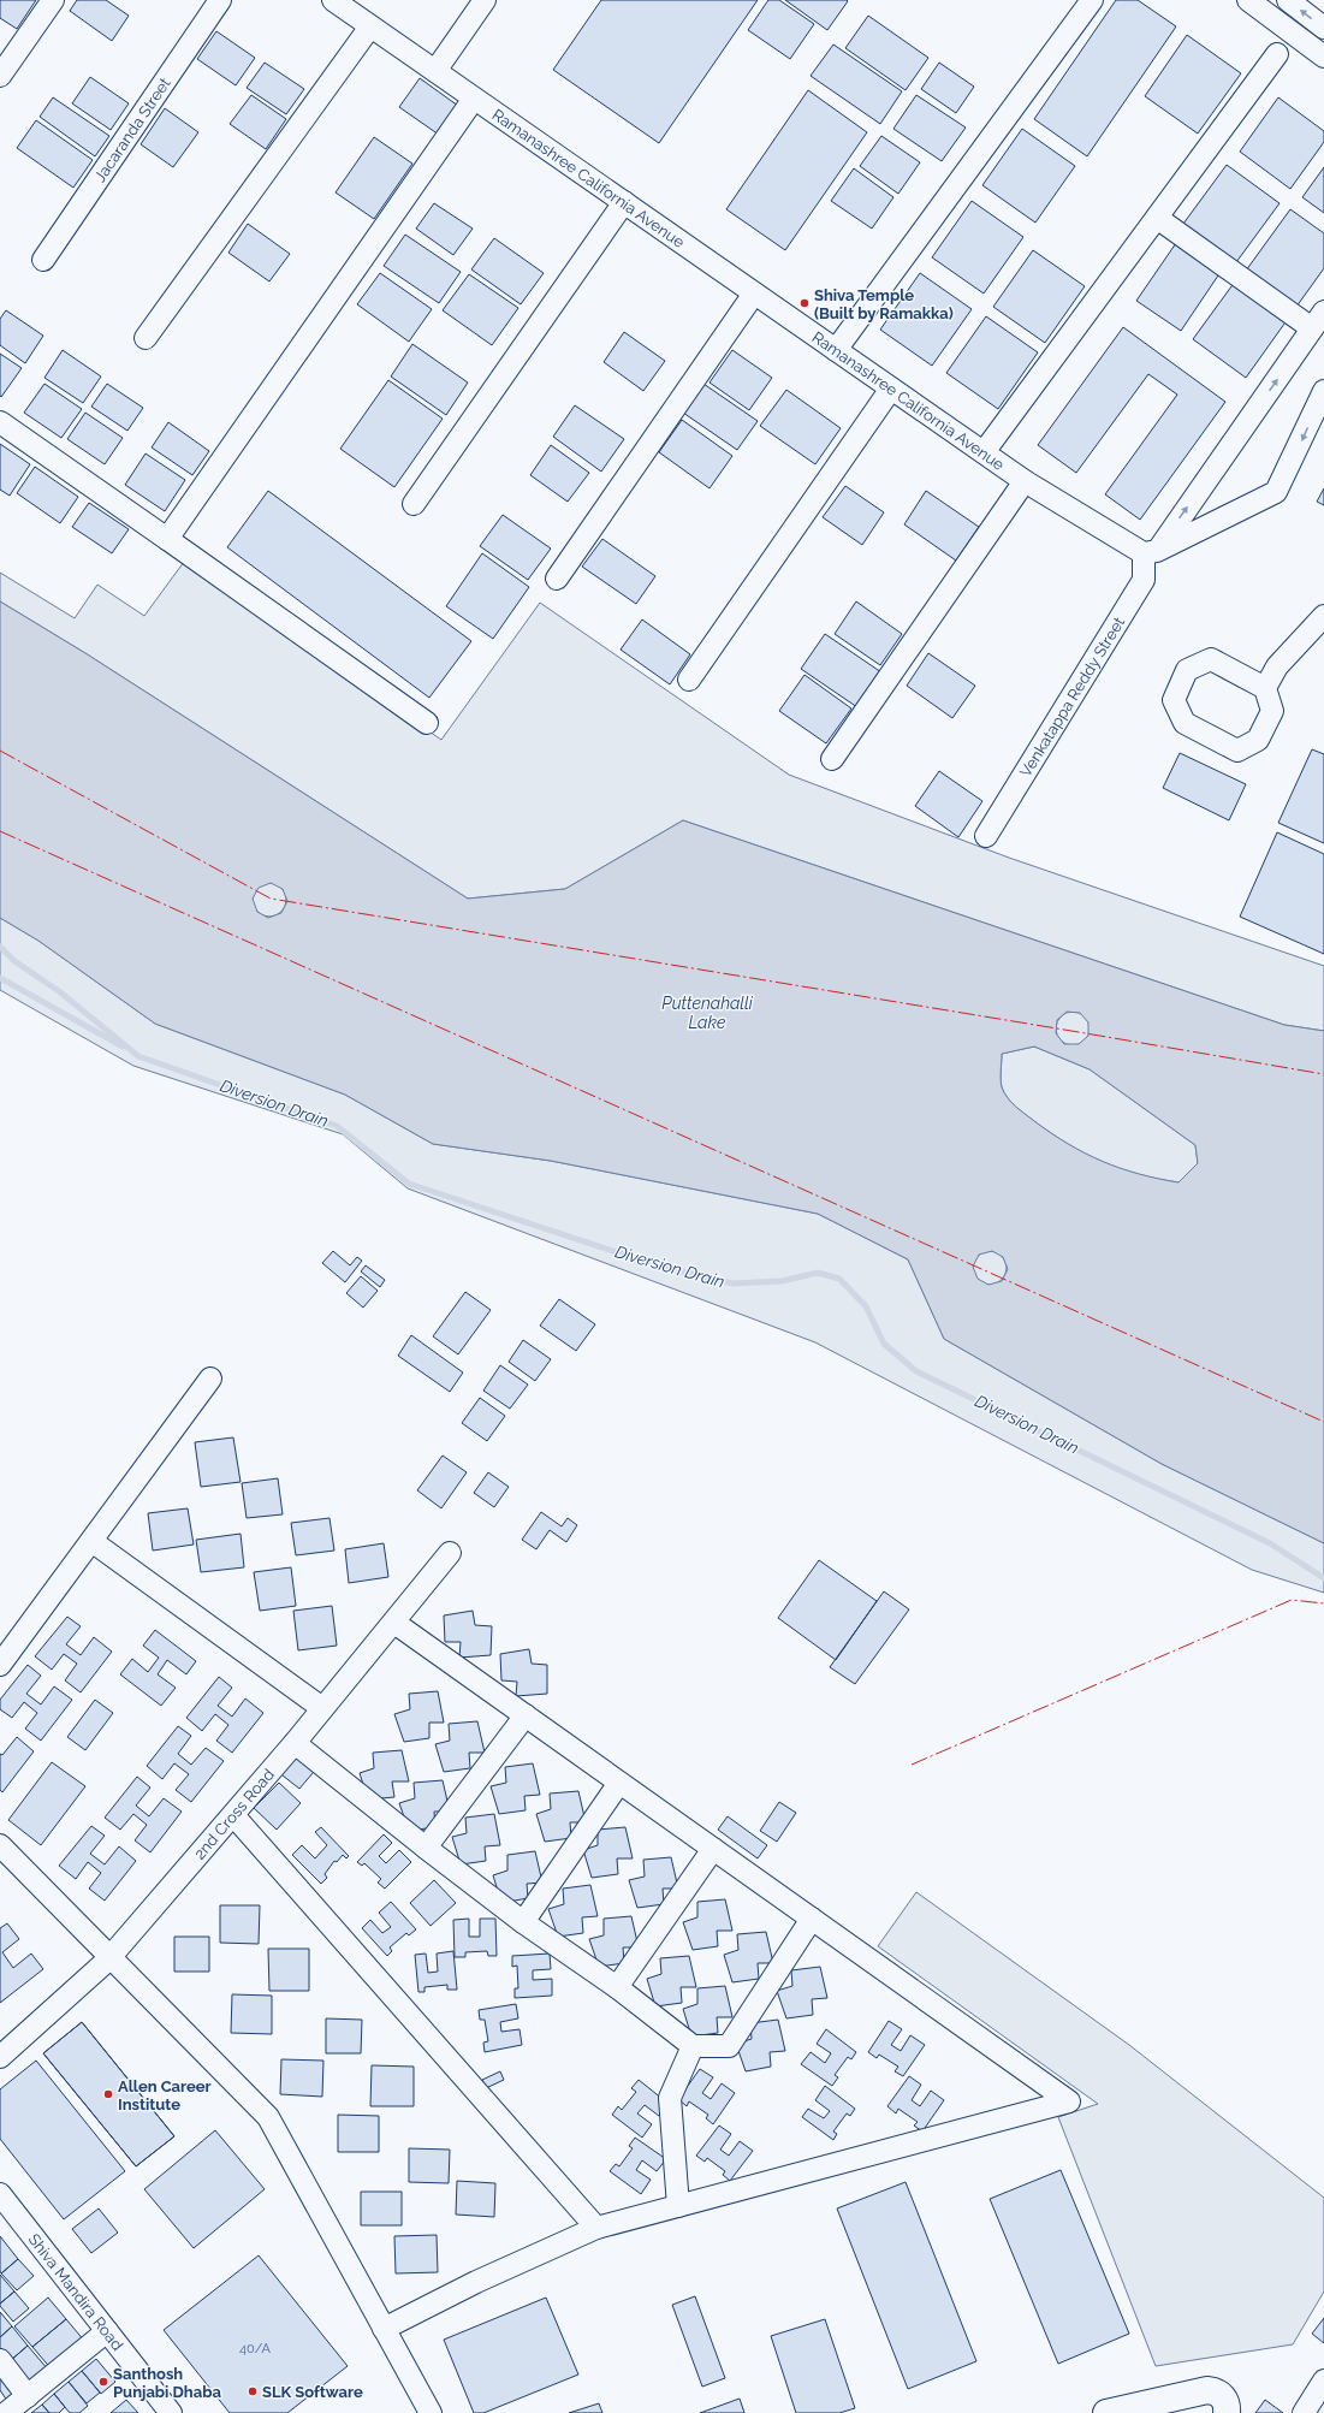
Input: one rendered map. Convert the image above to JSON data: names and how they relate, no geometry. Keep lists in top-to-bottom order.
{
  "streets": {
    "street": [
      "Jacaranda Street",
      "Ramanashree California Avenue",
      "Venkatappa Reddy Street",
      "2nd Cross Road",
      "Shiva Mandira Road"
    ]
  },
  "crossings": [
    ["Ramanashree California Avenue", "Venkatappa Reddy Street"]
  ],
  "water": ["Puttenahalli Lake", "Diversion Drain"],
  "places": [
    "Shiva Temple (Built by Ramakka)",
    "Allen Career Institute",
    "Santhosh Punjabi Dhaba",
    "SLK Software"
  ],
  "house_numbers": ["40/A"]
}
